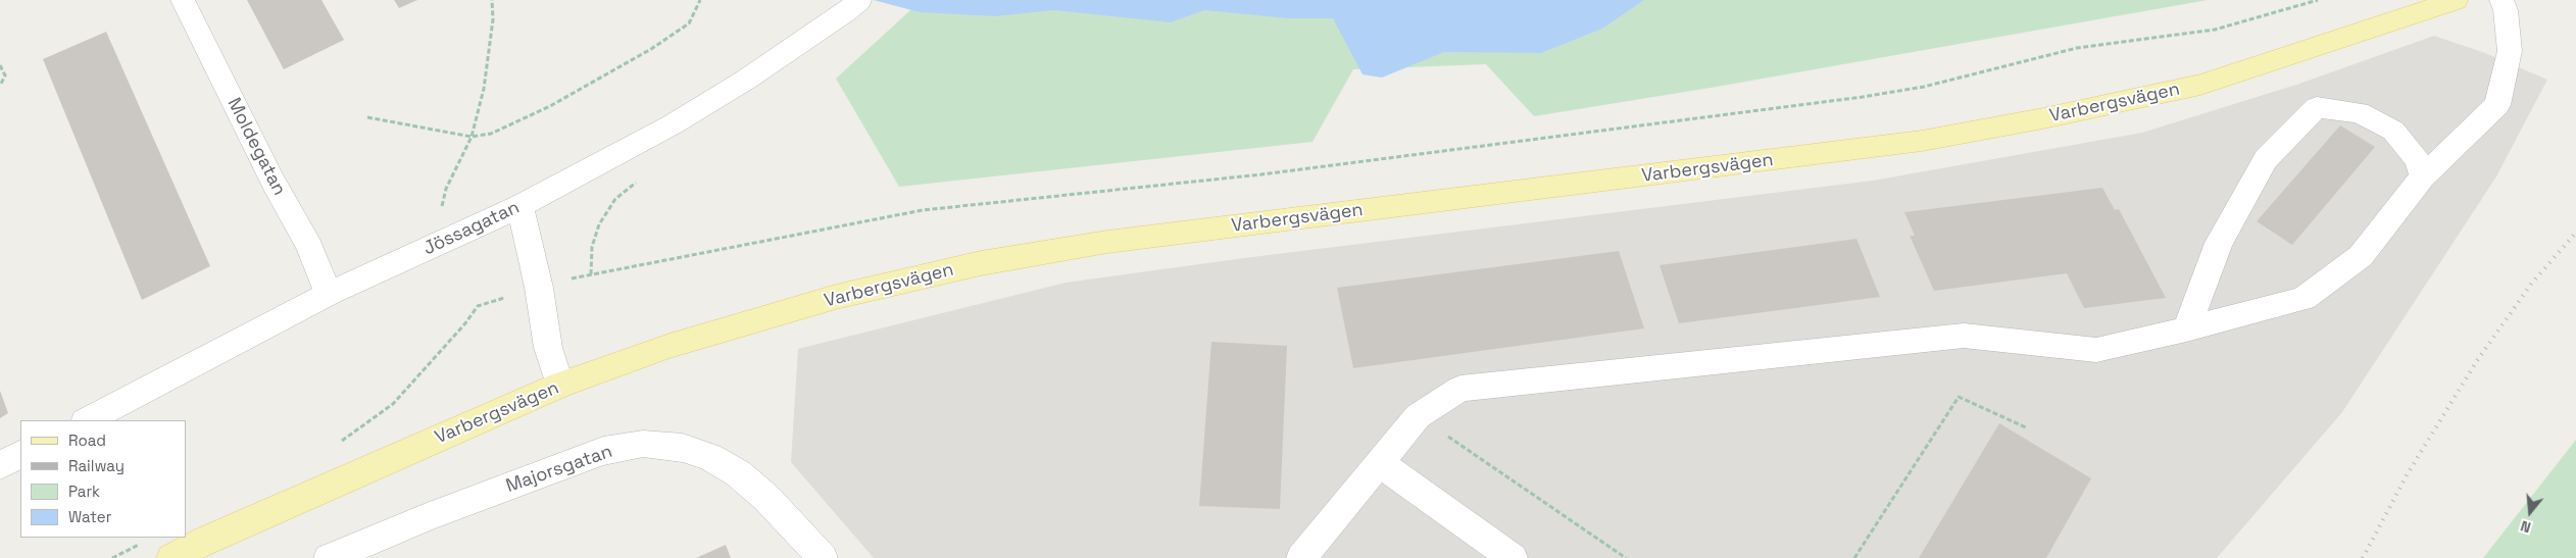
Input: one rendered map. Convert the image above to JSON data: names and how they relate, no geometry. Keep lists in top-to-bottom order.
{
  "streets": {
    "main road": ["Varbergsvägen"],
    "street": ["Moldegatan", "Jössagatan", "Majorsgatan"]
  },
  "crossings": [
    ["Moldegatan", "Jössagatan"]
  ],
  "legend": [
    "Road",
    "Railway",
    "Park",
    "Water"
  ],
  "north": "bottom"
}
